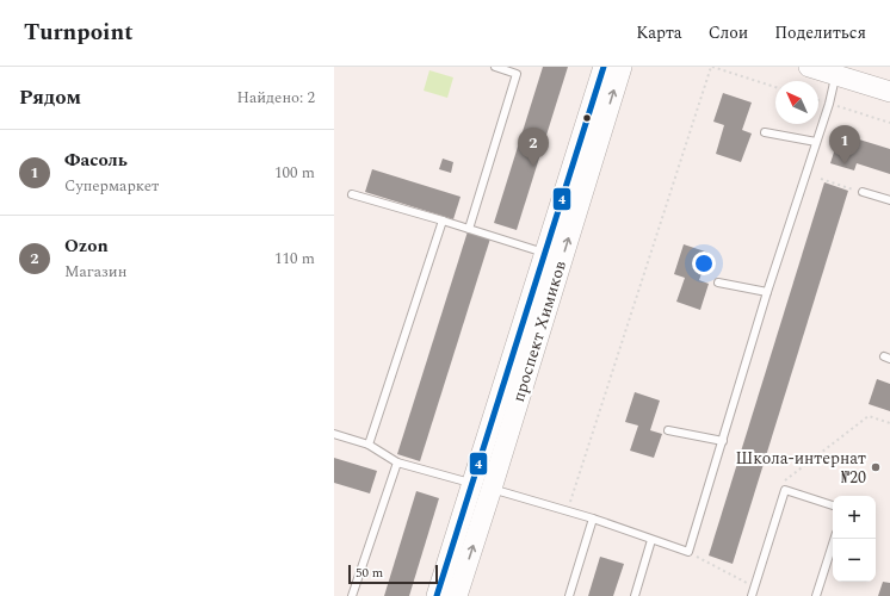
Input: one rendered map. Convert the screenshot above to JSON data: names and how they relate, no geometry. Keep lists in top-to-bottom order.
{
  "streets": {
    "main road": ["проспект Химиков"]
  },
  "places": ["Школа-интернат №20"],
  "lines": ["transit line 4"],
  "scale_bar": "50 m",
  "north": "top left",
  "page": {
    "header": "Turnpoint",
    "nav": ["Карта", "Слои", "Поделиться"],
    "heading": ["Рядом", "Найдено: 2"],
    "pins": ["1", "2"],
    "list": [
      {
        "mark": "1",
        "name": "Фасоль",
        "note": "Супермаркет",
        "value": "100 m"
      },
      {
        "mark": "2",
        "name": "Ozon",
        "note": "Магазин",
        "value": "110 m"
      }
    ],
    "map_buttons": ["+", "−"],
    "scale": "50 m"
  }
}
